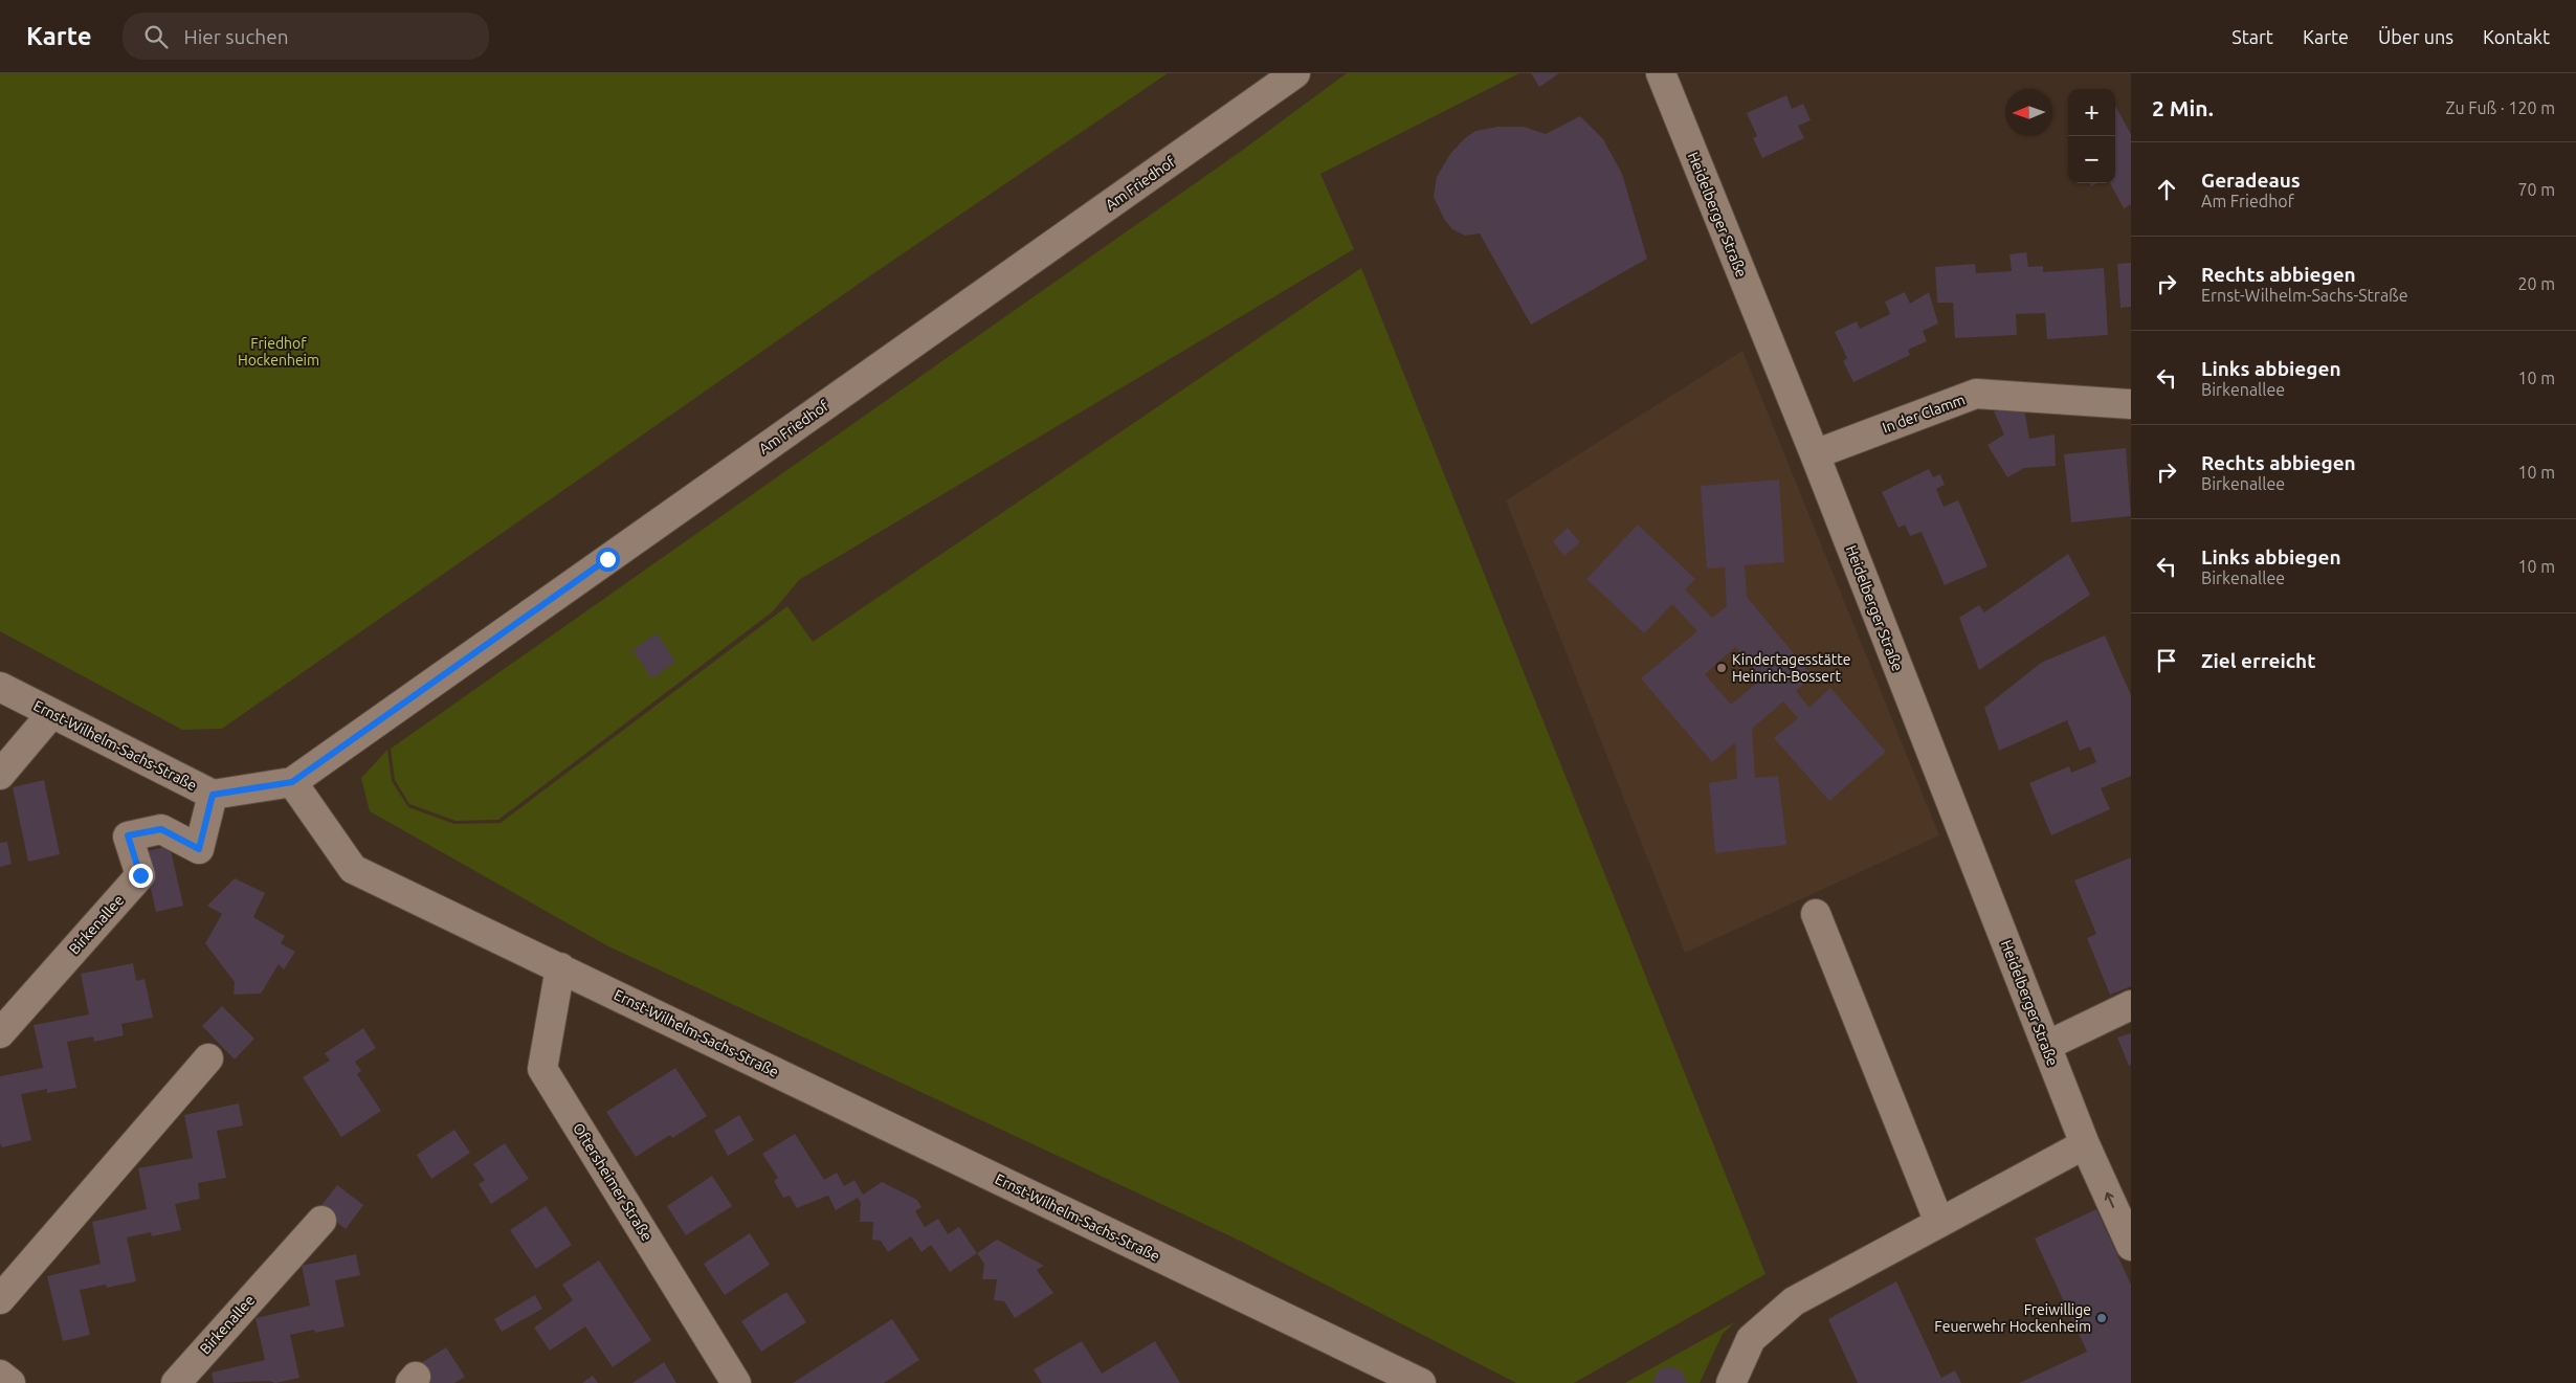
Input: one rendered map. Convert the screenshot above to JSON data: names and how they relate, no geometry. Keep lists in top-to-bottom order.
{
  "streets": {
    "street": [
      "Am Friedhof",
      "Heidelberger Straße",
      "In der Clamm",
      "Ernst-Wilhelm-Sachs-Straße",
      "Birkenallee",
      "Oftersheimer Straße"
    ]
  },
  "crossings": [
    ["Am Friedhof", "Ernst-Wilhelm-Sachs-Straße"],
    ["Heidelberger Straße", "In der Clamm"],
    ["Ernst-Wilhelm-Sachs-Straße", "Birkenallee"],
    ["Ernst-Wilhelm-Sachs-Straße", "Oftersheimer Straße"]
  ],
  "parks": ["Friedhof Hockenheim"],
  "places": ["Kindertagesstätte Heinrich-Bossert", "Freiwillige Feuerwehr Hockenheim"],
  "north": "left",
  "page": {
    "header": "Karte",
    "search": "Hier suchen",
    "nav": [
      "Start",
      "Karte",
      "Über uns",
      "Kontakt"
    ],
    "heading": ["2 Min.", "Zu Fuß · 120 m"],
    "map_buttons": ["+", "−"],
    "list": [
      ["Geradeaus", "Am Friedhof", "70 m"],
      ["Rechts abbiegen", "Ernst-Wilhelm-Sachs-Straße", "20 m"],
      ["Links abbiegen", "Birkenallee", "10 m"],
      ["Rechts abbiegen", "Birkenallee", "10 m"],
      ["Links abbiegen", "Birkenallee", "10 m"],
      "Ziel erreicht"
    ]
  }
}
